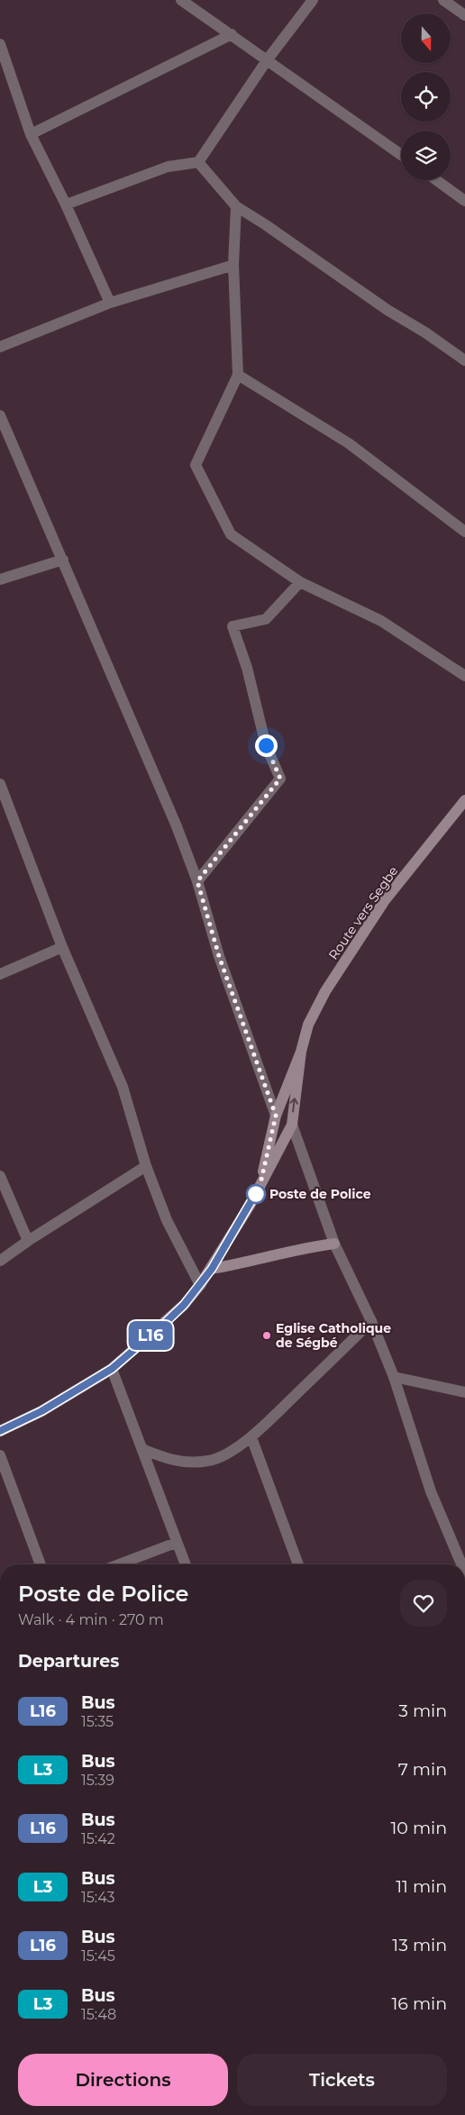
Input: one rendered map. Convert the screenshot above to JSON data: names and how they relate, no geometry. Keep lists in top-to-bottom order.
{
  "streets": {
    "main road": ["Route vers Segbe"]
  },
  "places": ["Poste de Police", "Eglise Catholique de Ségbé"],
  "lines": ["bus line L16"],
  "north": "bottom",
  "page": {
    "on_map": "L16",
    "heading": [
      ["Poste de Police", "Walk · 4 min · 270 m"],
      "Departures"
    ],
    "list": [
      {
        "mark": "L16",
        "name": "Bus",
        "note": "15:35",
        "value": "3 min"
      },
      {
        "mark": "L3",
        "name": "Bus",
        "note": "15:39",
        "value": "7 min"
      },
      {
        "mark": "L16",
        "name": "Bus",
        "note": "15:42",
        "value": "10 min"
      },
      {
        "mark": "L3",
        "name": "Bus",
        "note": "15:43",
        "value": "11 min"
      },
      {
        "mark": "L16",
        "name": "Bus",
        "note": "15:45",
        "value": "13 min"
      },
      {
        "mark": "L3",
        "name": "Bus",
        "note": "15:48",
        "value": "16 min"
      }
    ],
    "buttons": ["Directions", "Tickets"]
  }
}
